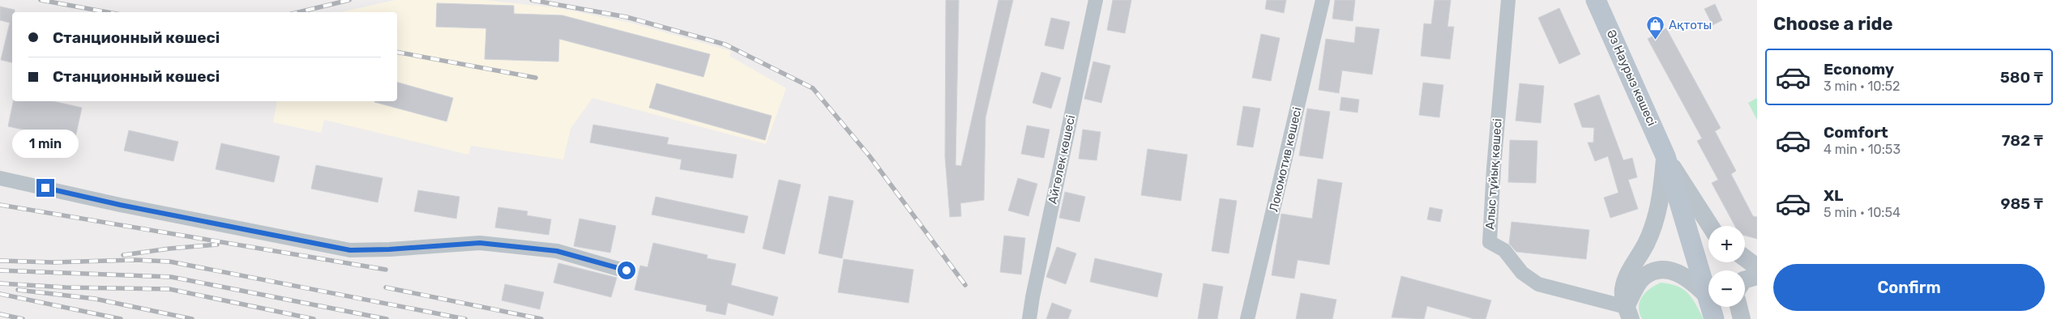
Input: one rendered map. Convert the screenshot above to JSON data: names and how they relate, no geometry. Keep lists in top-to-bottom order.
{
  "streets": {
    "main road": ["Әз Наурыз көшесі"],
    "street": ["Айгөлек көшесі", "Локомотив көшесі", "Алыс тұйық көшесі"]
  },
  "places": {
    "shop": ["Ақтоты"]
  },
  "page": {
    "heading": "Choose a ride",
    "banner": ["Станционный көшесі", "Станционный көшесі"],
    "list": [
      {
        "name": "Economy",
        "note": "3 min · 10:52",
        "value": "580 ₸"
      },
      {
        "name": "Comfort",
        "note": "4 min · 10:53",
        "value": "782 ₸"
      },
      {
        "name": "XL",
        "note": "5 min · 10:54",
        "value": "985 ₸"
      }
    ],
    "bubble": "1 min",
    "map_buttons": ["+", "−"],
    "buttons": "Confirm"
  }
}
